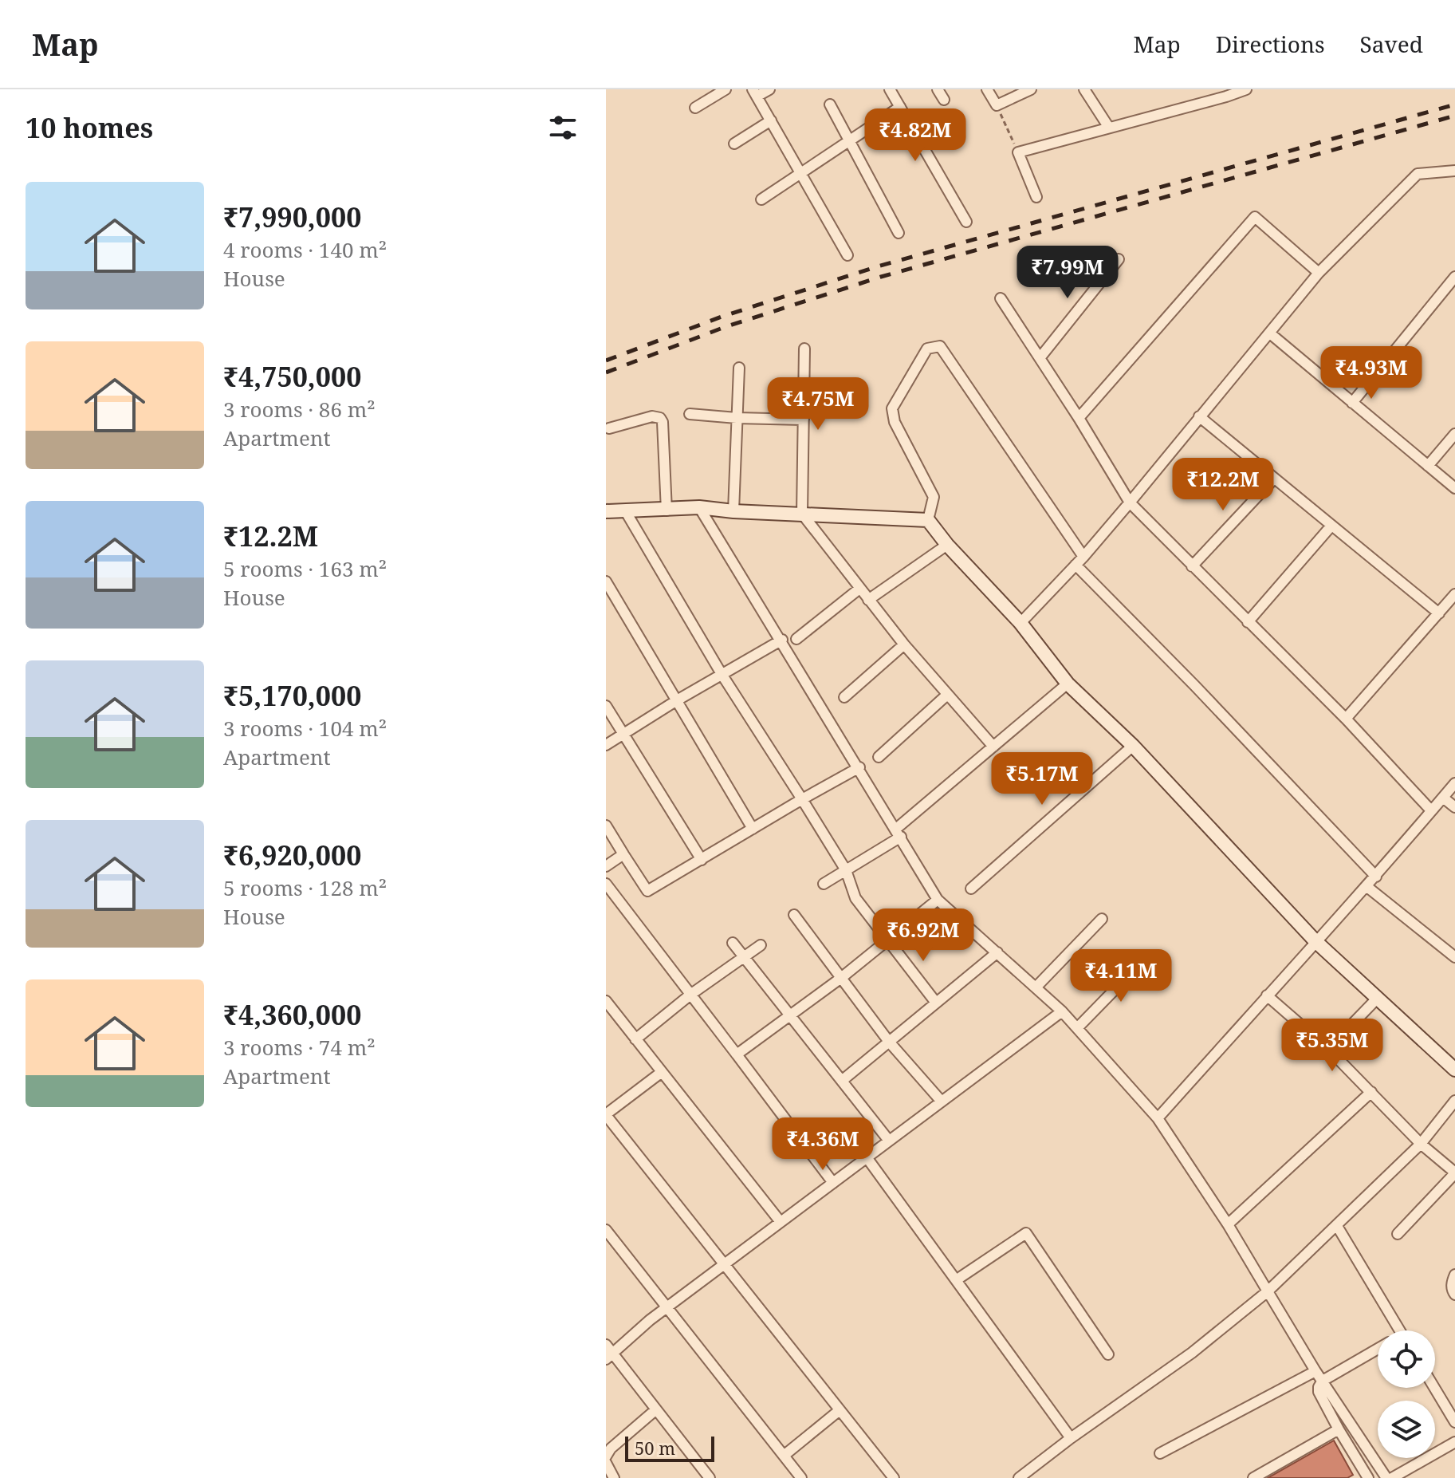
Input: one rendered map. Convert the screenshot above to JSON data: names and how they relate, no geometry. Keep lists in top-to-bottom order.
{
  "scale_bar": "50 m",
  "page": {
    "header": "Map",
    "nav": ["Map", "Directions", "Saved"],
    "heading": "10 homes",
    "price": [
      "₹4.82M",
      "₹7.99M",
      "₹4.93M",
      "₹4.75M",
      "₹12.2M",
      "₹5.17M",
      "₹6.92M",
      "₹4.11M",
      "₹5.35M",
      "₹4.36M"
    ],
    "list": [
      {
        "name": "₹7,990,000",
        "note": "4 rooms · 140 m² · House"
      },
      {
        "name": "₹4,750,000",
        "note": "3 rooms · 86 m² · Apartment"
      },
      {
        "name": "₹12.2M",
        "note": "5 rooms · 163 m² · House"
      },
      {
        "name": "₹5,170,000",
        "note": "3 rooms · 104 m² · Apartment"
      },
      {
        "name": "₹6,920,000",
        "note": "5 rooms · 128 m² · House"
      },
      {
        "name": "₹4,360,000",
        "note": "3 rooms · 74 m² · Apartment"
      }
    ],
    "scale": "50 m"
  }
}
